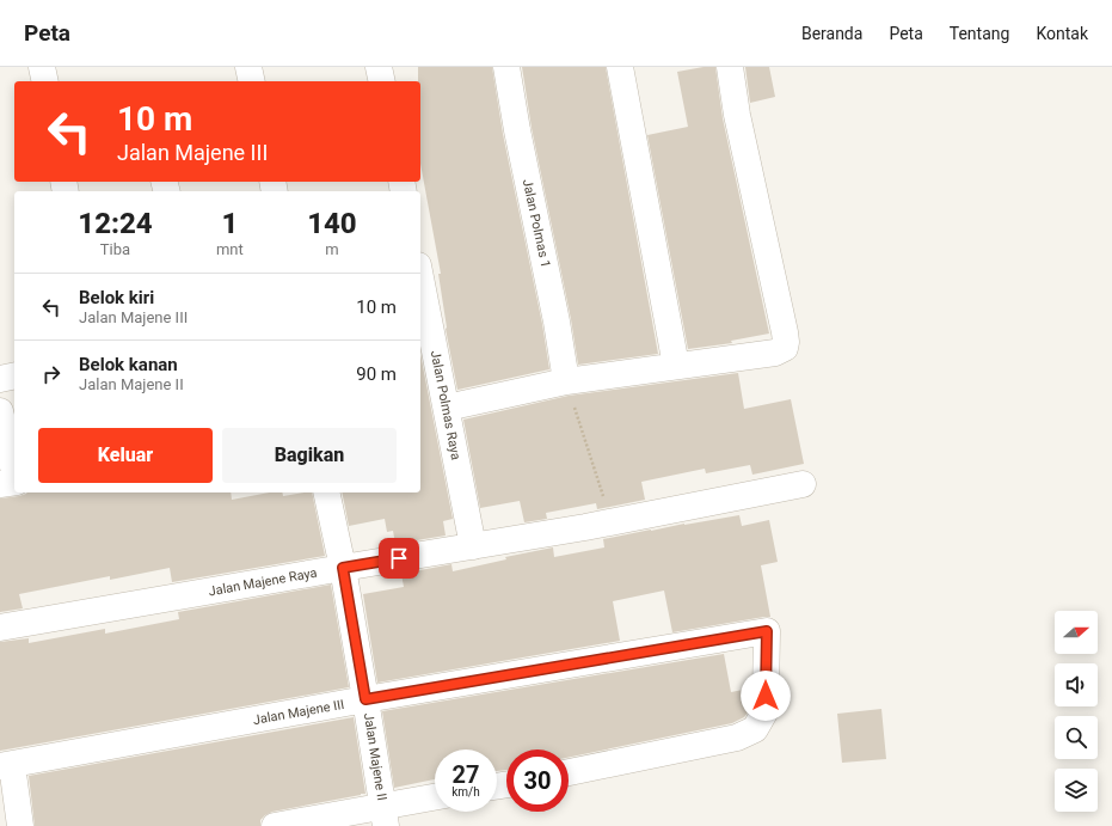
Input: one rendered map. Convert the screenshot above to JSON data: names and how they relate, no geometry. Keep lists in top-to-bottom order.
{
  "streets": {
    "street": [
      "Jalan Polmas 1",
      "Jalan Polmas Raya",
      "Jalan Majene Raya",
      "Jalan Majene III",
      "Jalan Majene II"
    ]
  },
  "crossings": [
    ["Jalan Polmas Raya", "Jalan Majene Raya"],
    ["Jalan Majene Raya", "Jalan Majene II"],
    ["Jalan Majene III", "Jalan Majene II"]
  ],
  "north": "right",
  "page": {
    "header": "Peta",
    "nav": [
      "Beranda",
      "Peta",
      "Tentang",
      "Kontak"
    ],
    "turn": ["10 m", "Jalan Majene III"],
    "eta": [
      "12:24",
      "Tiba",
      "1",
      "mnt",
      "140",
      "m"
    ],
    "list": [
      {
        "name": "Belok kiri",
        "note": "Jalan Majene III",
        "value": "10 m"
      },
      {
        "name": "Belok kanan",
        "note": "Jalan Majene II",
        "value": "90 m"
      }
    ],
    "buttons": ["Keluar", "Bagikan"],
    "speed": "27 km/h",
    "limit": "30"
  }
}
